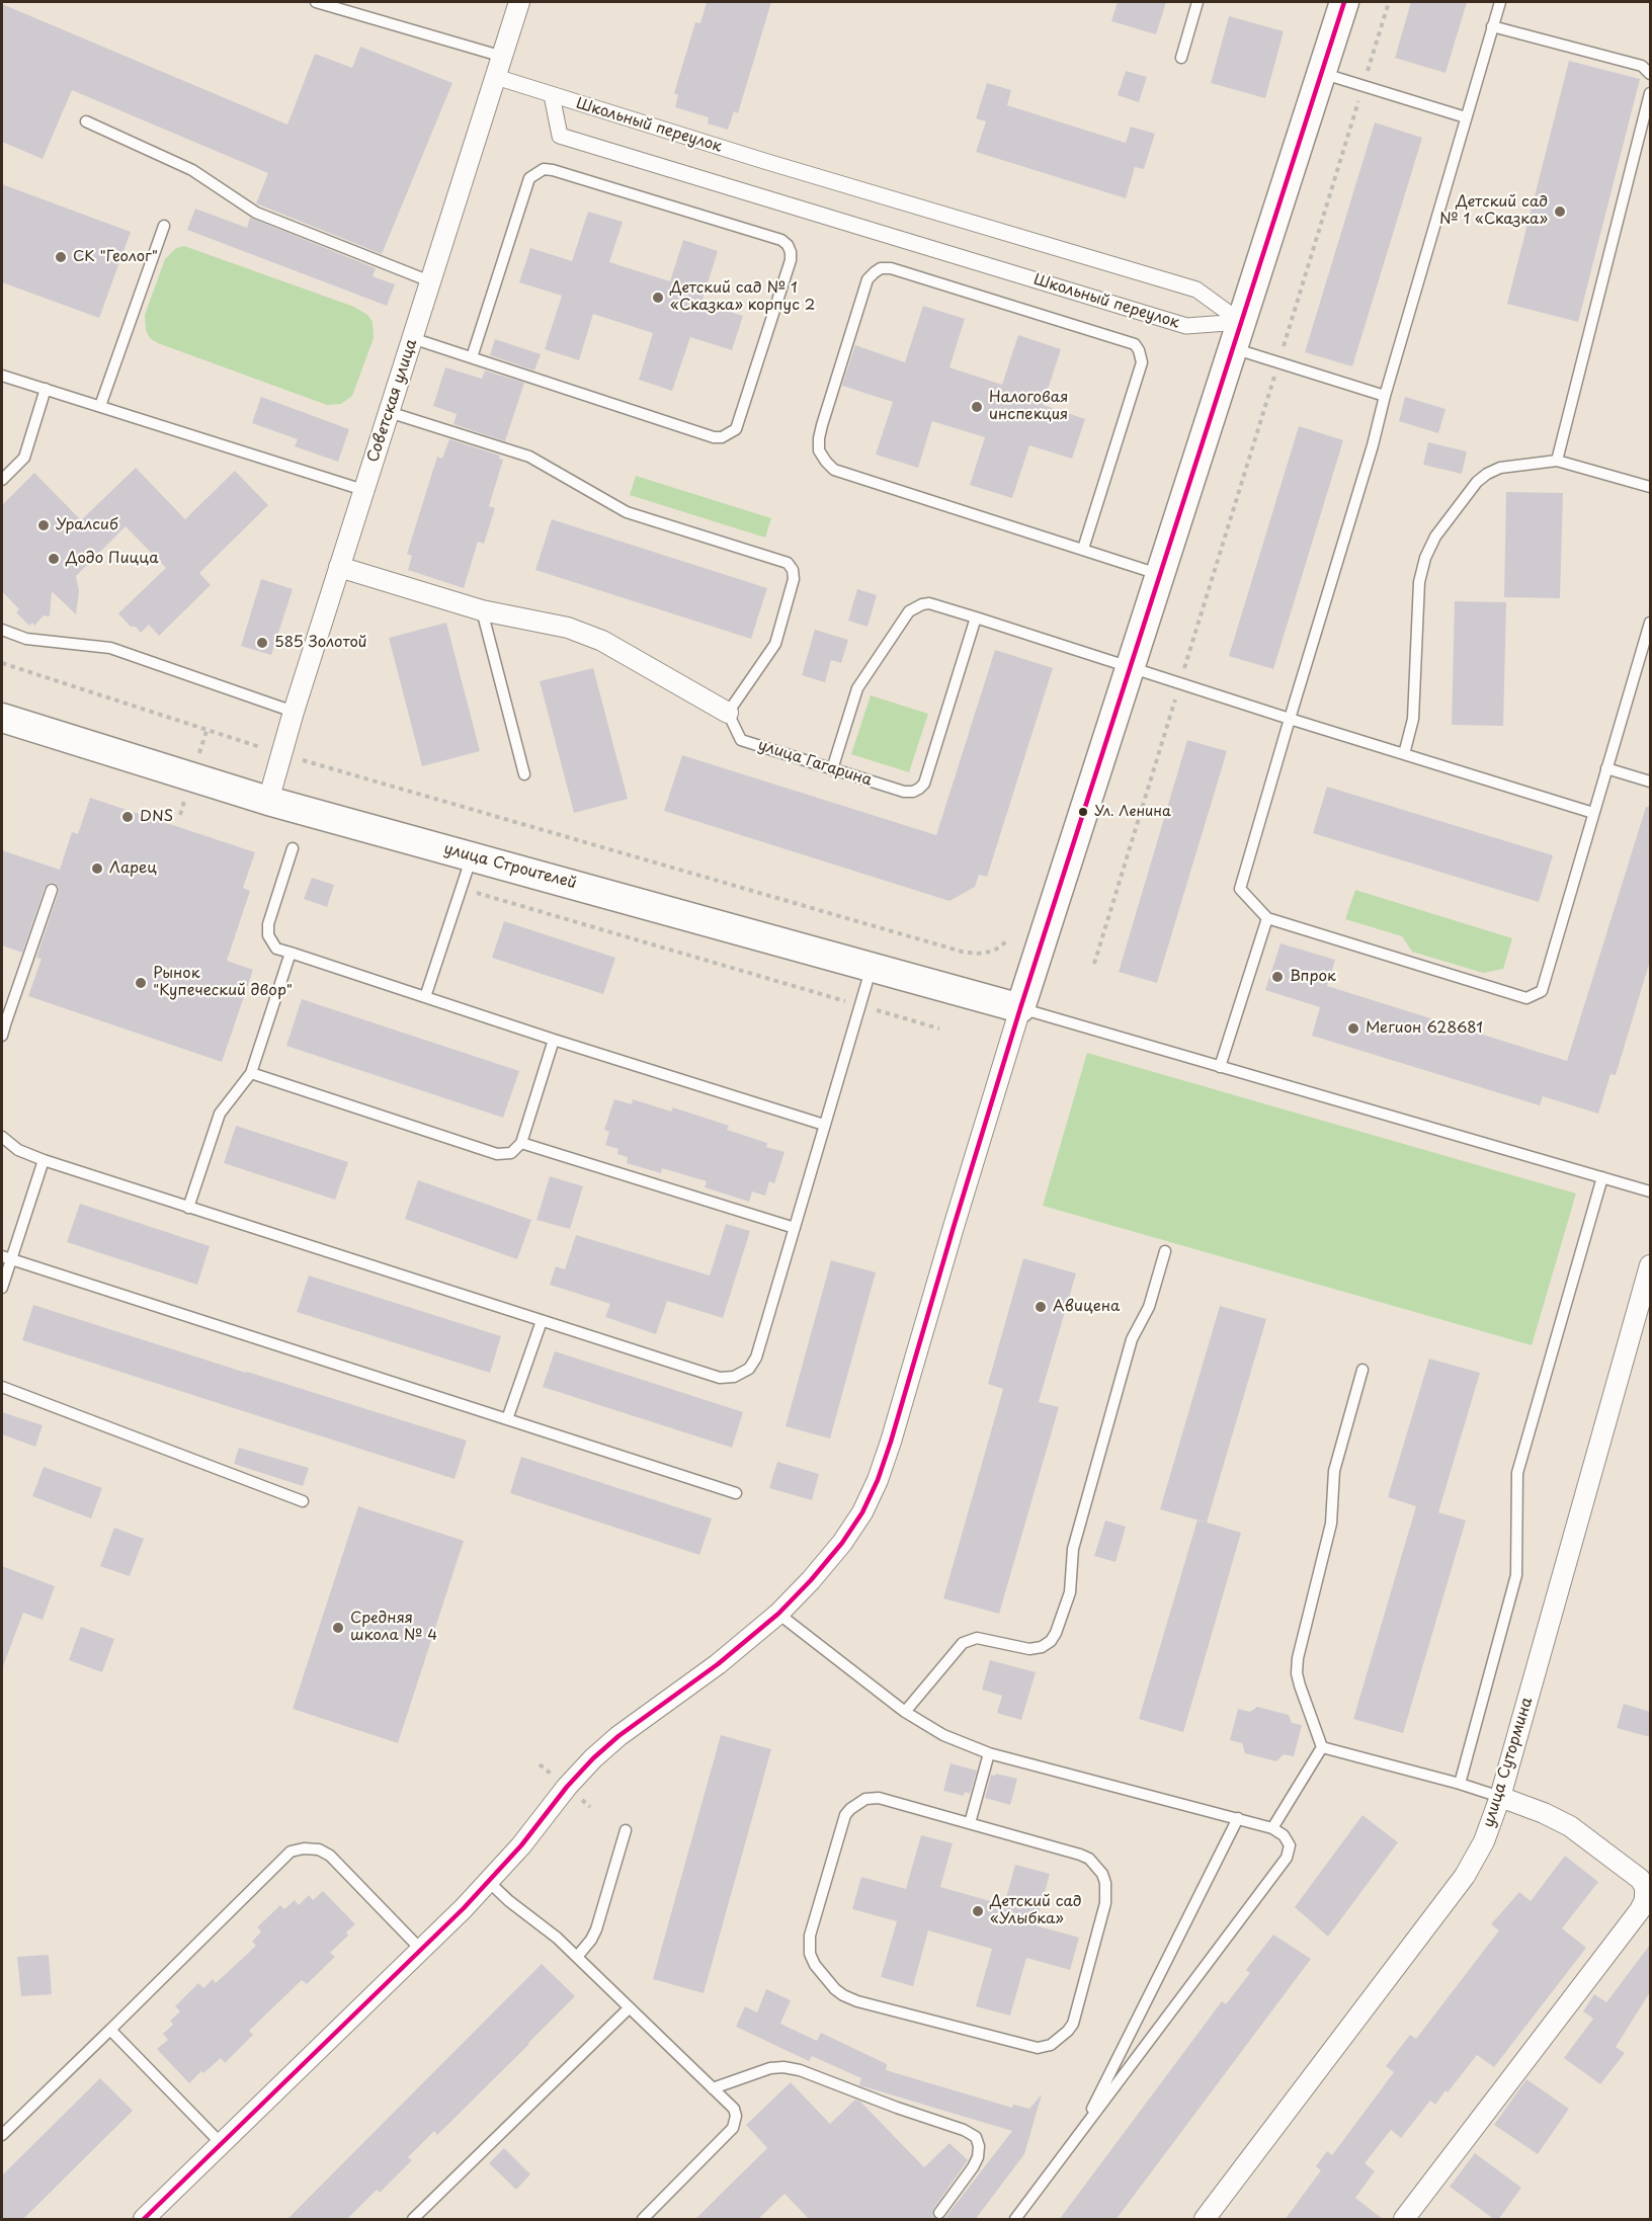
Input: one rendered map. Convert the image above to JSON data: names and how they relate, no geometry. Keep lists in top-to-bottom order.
{
  "streets": {
    "main road": ["улица Строителей"],
    "street": ["Школьный переулок", "Советская улица", "улица Сутормина"],
    "lane": ["улица Гагарина"]
  },
  "crossings": [
    ["Школьный переулок", "Советская улица"],
    ["Советская улица", "улица Строителей"]
  ],
  "places": [
    "Детский сад № 1 «Сказка»",
    "СК \"Геолог\"",
    "Детский сад № 1 «Сказка» корпус 2",
    "Налоговая инспекция",
    "Уралсиб",
    "Додо Пицца",
    "585 Золотой",
    "Ул. Ленина",
    "DNS",
    "Ларец",
    "Впрок",
    "Рынок \"Купеческий двор\"",
    "Мегион 628681",
    "Авицена",
    "Средняя школа № 4",
    "Детский сад «Улыбка»"
  ]
}
